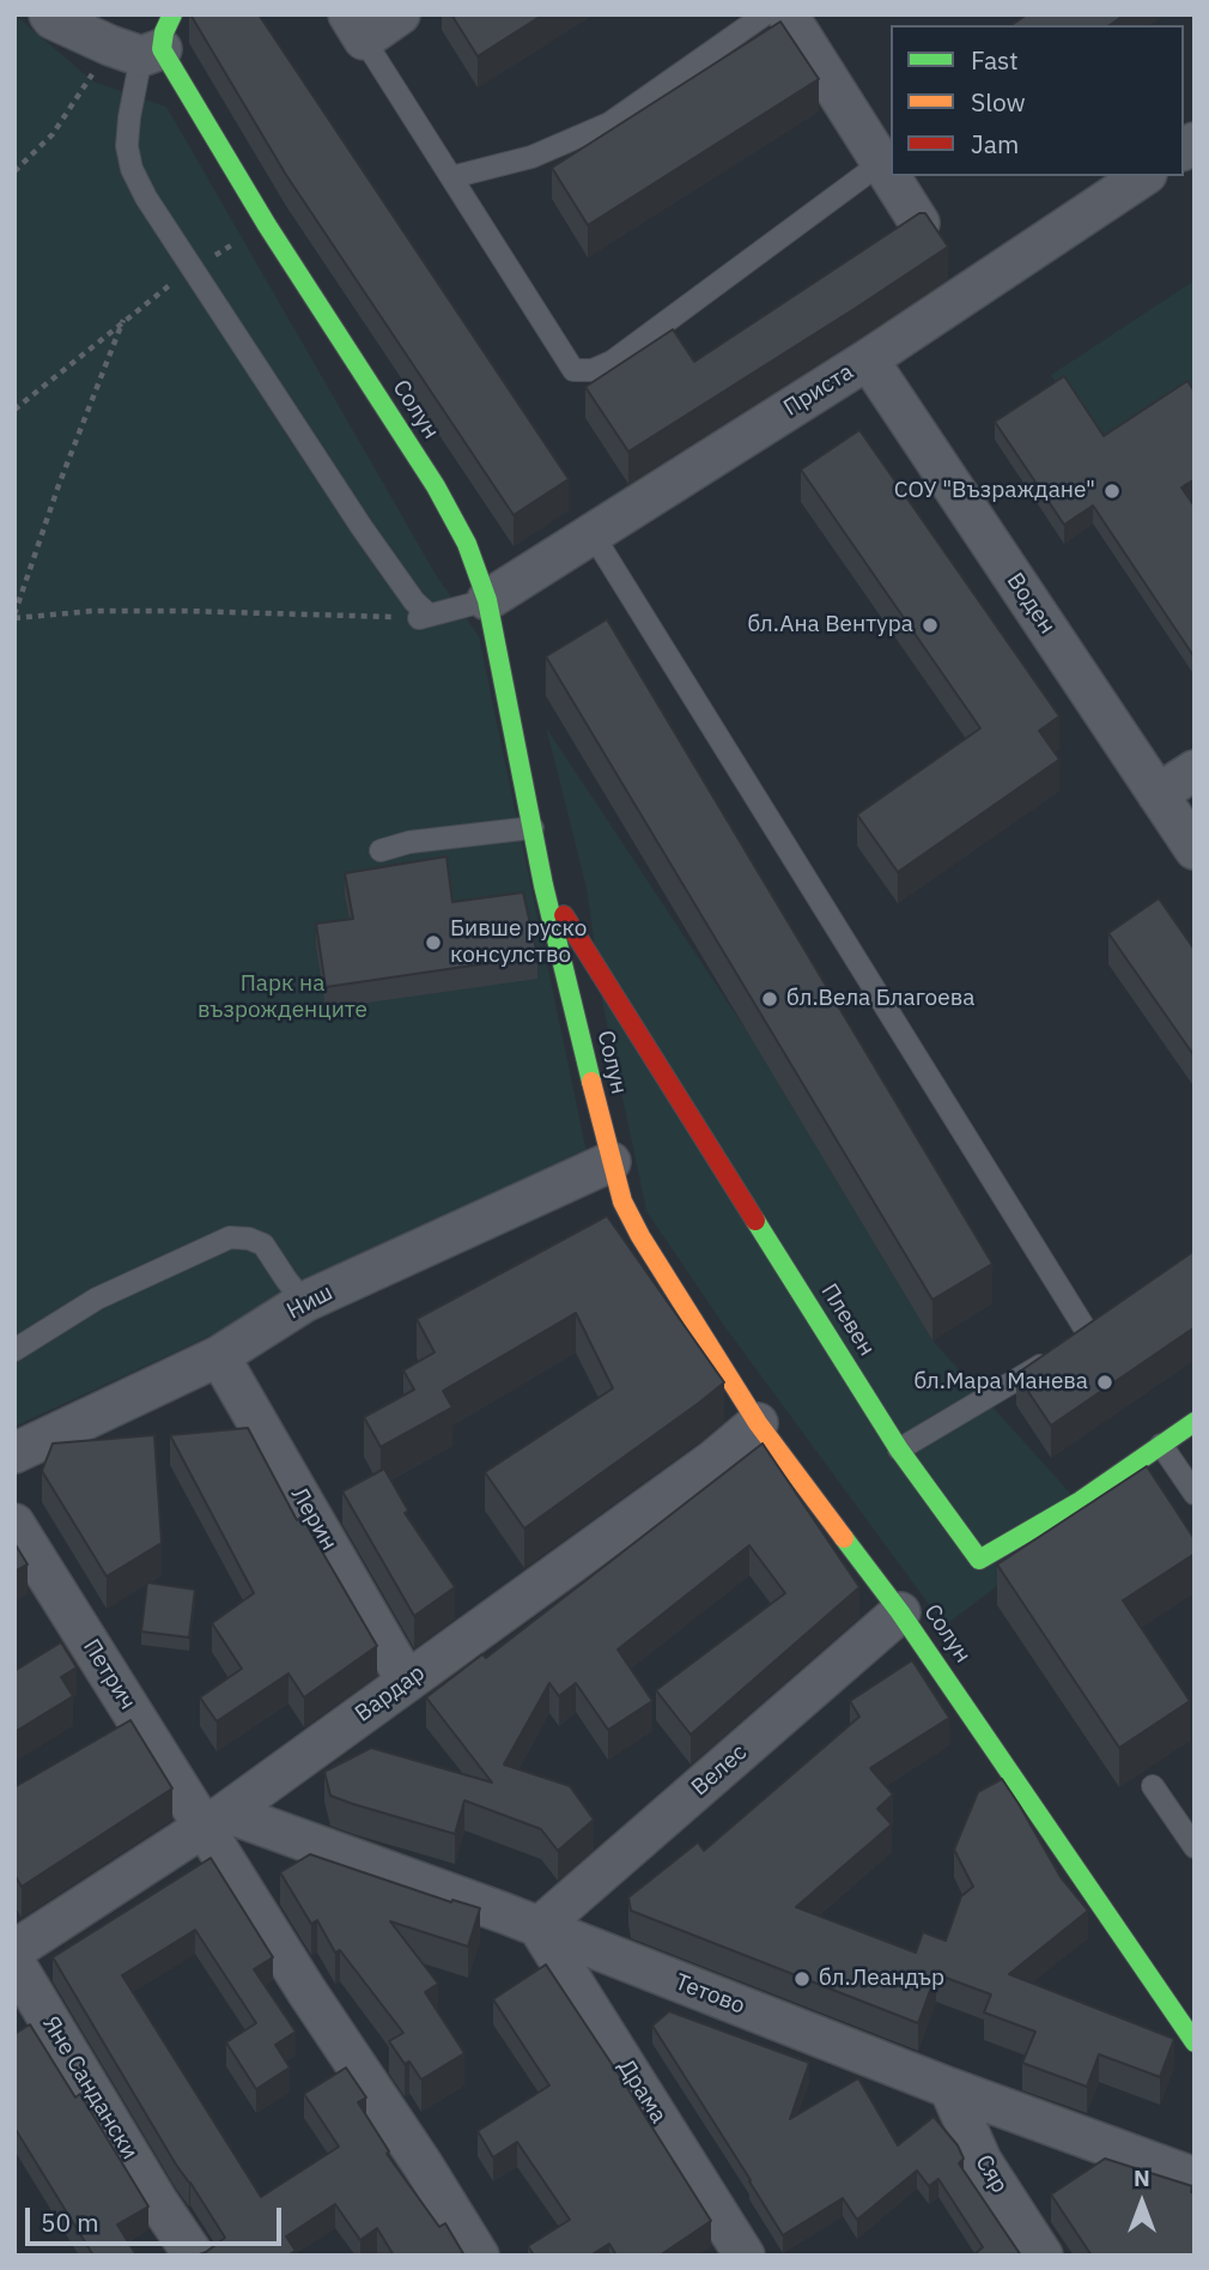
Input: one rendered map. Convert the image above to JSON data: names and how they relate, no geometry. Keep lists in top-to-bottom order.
{
  "streets": {
    "street": [
      "Приста",
      "Солун",
      "Воден",
      "Ниш",
      "Плевен",
      "Лерин",
      "Петрич",
      "Вардар",
      "Велес",
      "Тетово",
      "Яне Сандански",
      "Драма",
      "Сяр"
    ]
  },
  "crossings": [
    ["Приста", "Солун"],
    ["Приста", "Воден"],
    ["Солун", "Ниш"],
    ["Солун", "Плевен"],
    ["Солун", "Вардар"],
    ["Солун", "Велес"],
    ["Ниш", "Лерин"],
    ["Лерин", "Вардар"],
    ["Петрич", "Вардар"],
    ["Петрич", "Тетово"],
    ["Вардар", "Тетово"],
    ["Велес", "Тетово"],
    ["Велес", "Драма"],
    ["Тетово", "Драма"],
    ["Тетово", "Сяр"]
  ],
  "parks": ["Парк на възрожденците"],
  "places": [
    "СОУ \"Възраждане\"",
    "бл.Ана Вентура",
    "Бивше руско консулство",
    "бл.Вела Благоева",
    "бл.Мара Манева",
    "бл.Леандър"
  ],
  "legend": ["Fast", "Slow", "Jam"],
  "scale_bar": "50 m",
  "north": "top"
}
